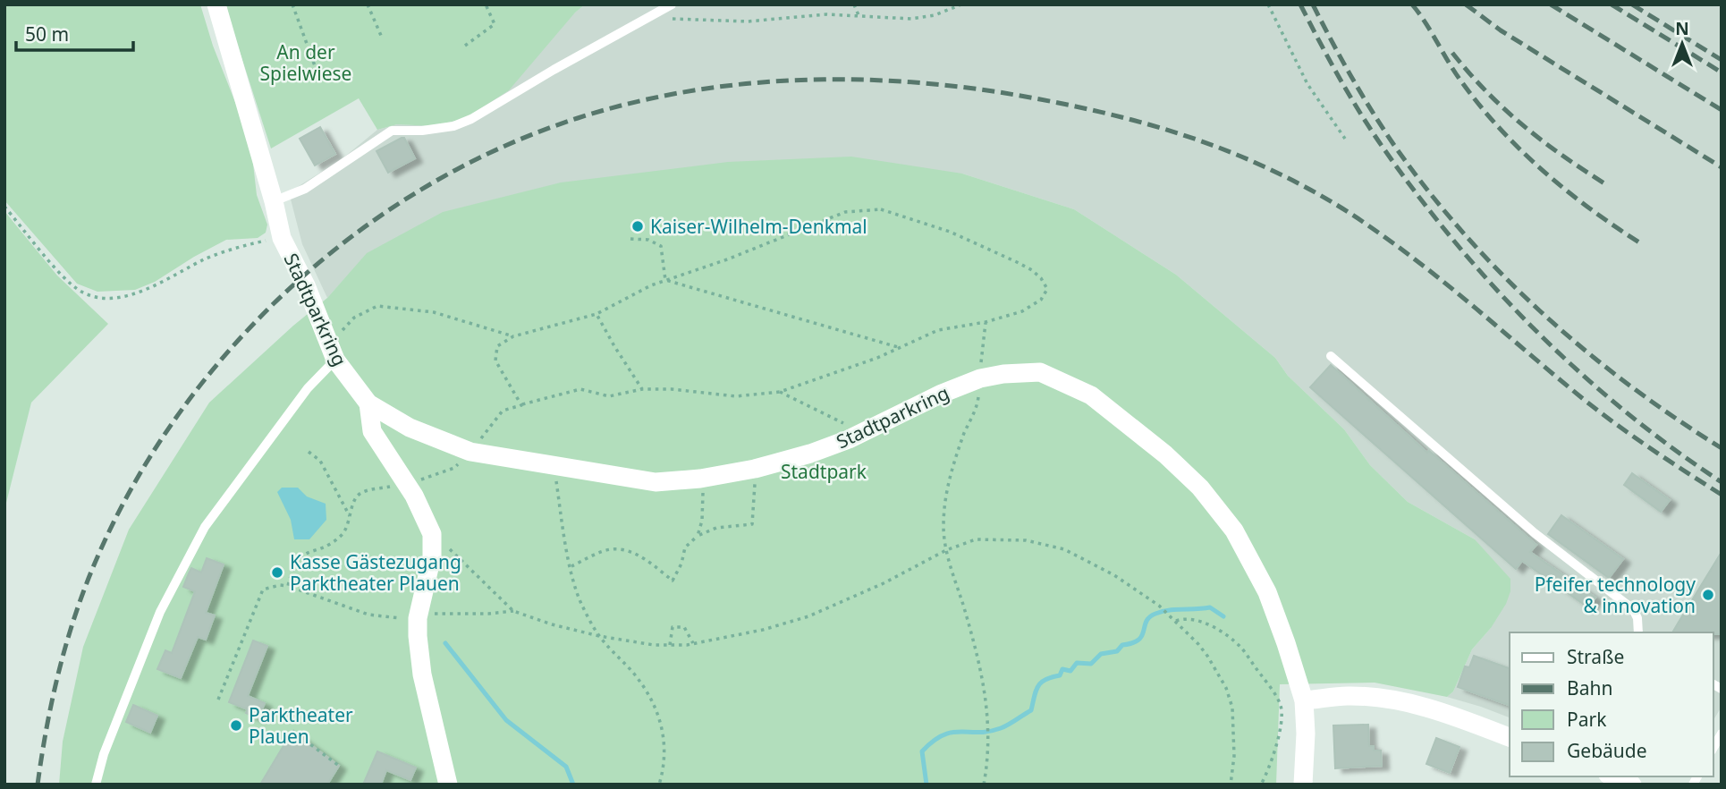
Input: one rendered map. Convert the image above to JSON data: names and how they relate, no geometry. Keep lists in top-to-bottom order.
{
  "streets": {
    "street": ["Stadtparkring"]
  },
  "parks": ["An der Spielwiese", "Stadtpark"],
  "places": [
    "Kaiser-Wilhelm-Denkmal",
    "Kasse Gästezugang Parktheater Plauen",
    "Pfeifer technology & innovation",
    "Parktheater Plauen"
  ],
  "legend": [
    "Straße",
    "Bahn",
    "Park",
    "Gebäude"
  ],
  "scale_bar": "50 m",
  "north": "top"
}
